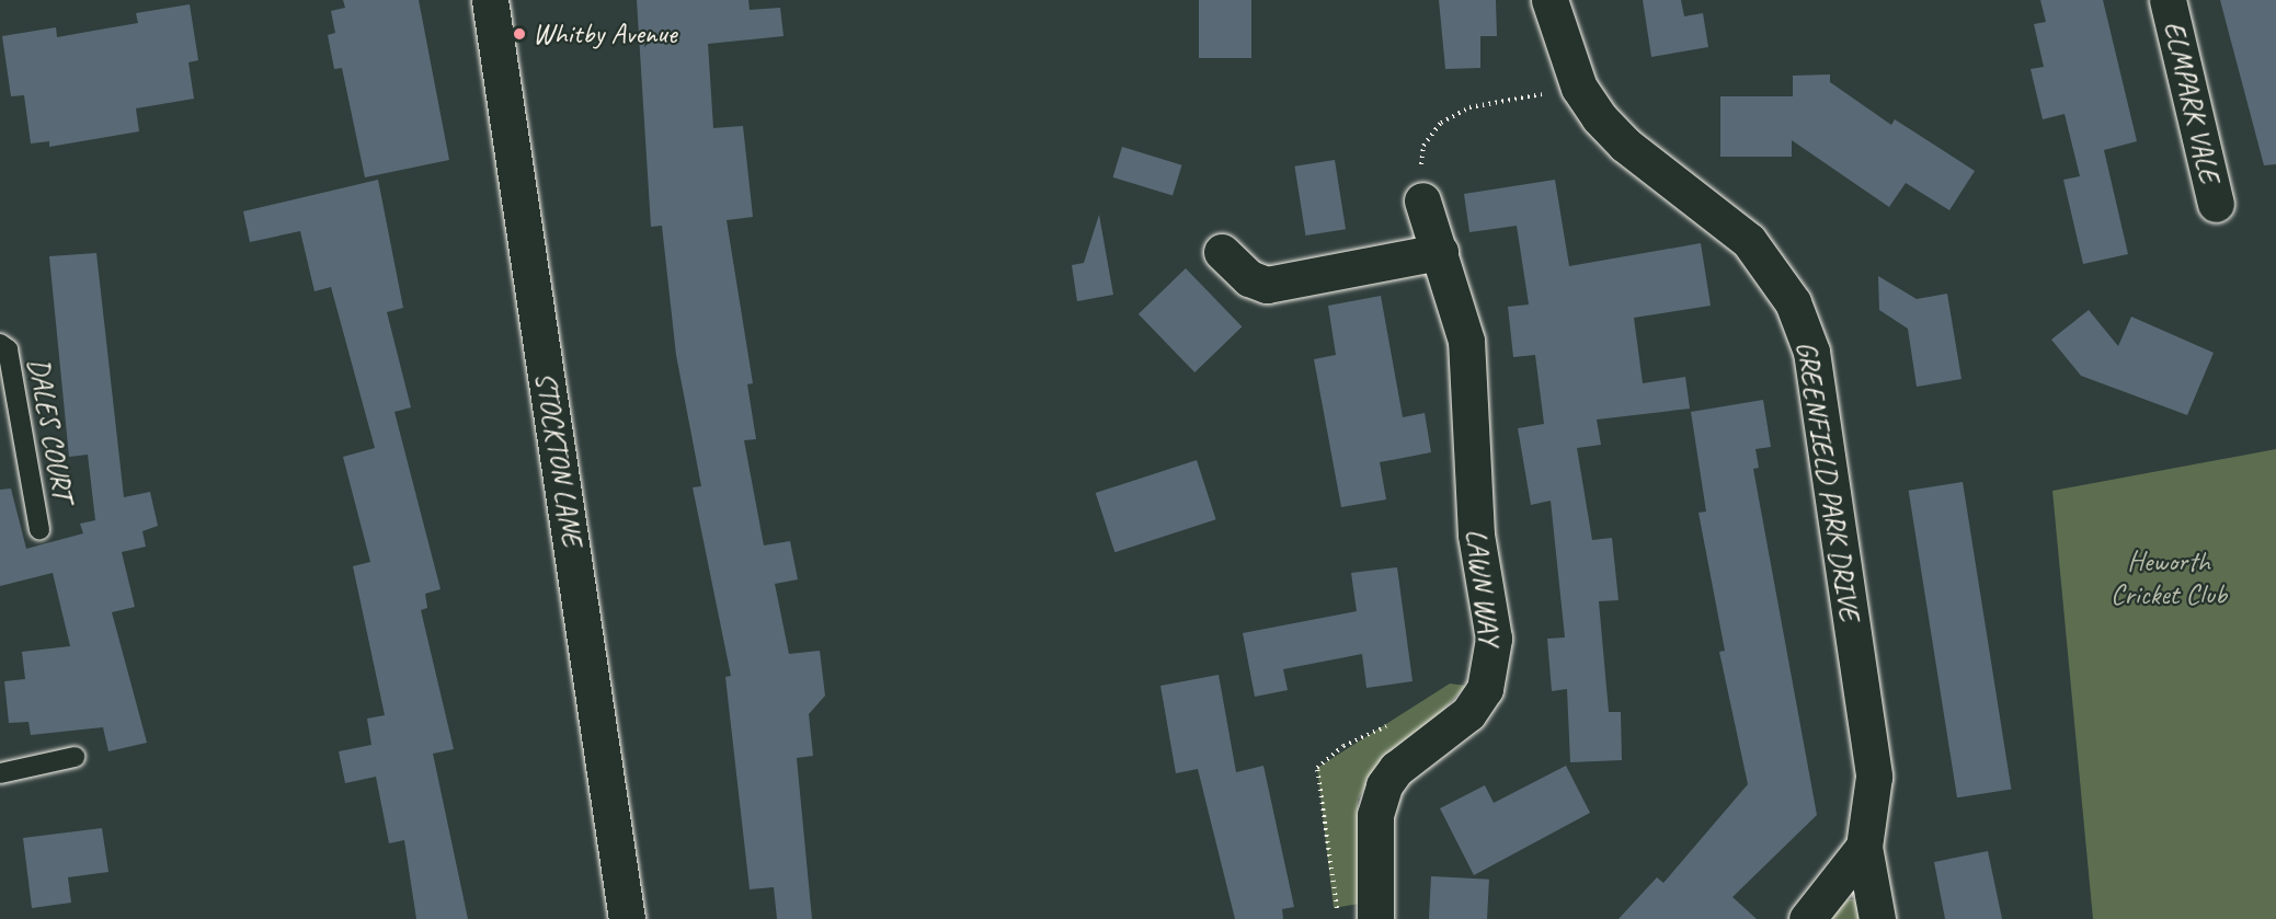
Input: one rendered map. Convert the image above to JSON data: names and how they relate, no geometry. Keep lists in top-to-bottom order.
{
  "streets": {
    "street": [
      "ELMPARK VALE",
      "STOCKTON LANE",
      "GREENFIELD PARK DRIVE",
      "LAWN WAY"
    ],
    "lane": ["DALES COURT"]
  },
  "parks": ["Heworth Cricket Club"],
  "places": ["Whitby Avenue"]
}
